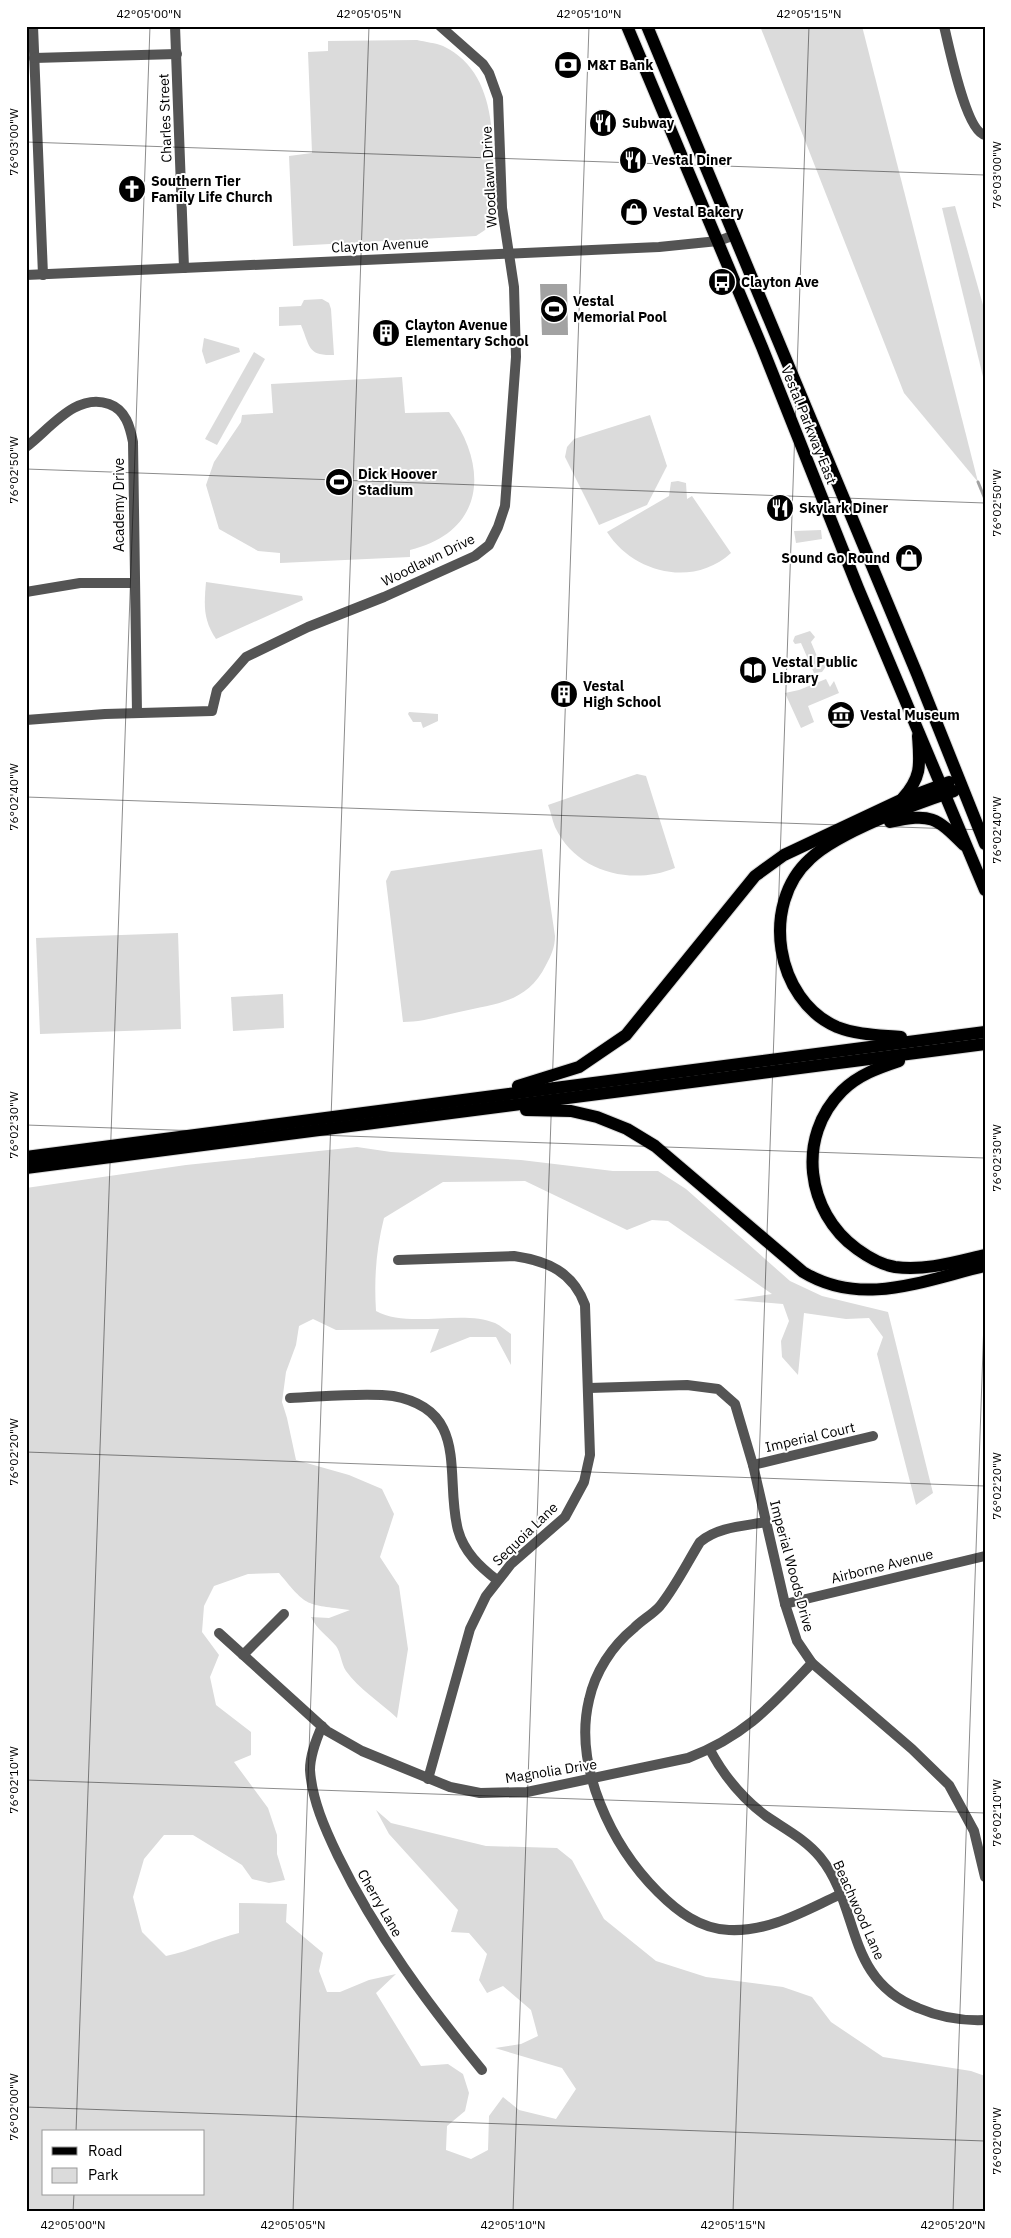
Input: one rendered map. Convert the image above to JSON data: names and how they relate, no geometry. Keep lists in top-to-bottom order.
{
  "streets": {
    "main road": ["Vestal Parkway East"],
    "street": [
      "Charles Street",
      "Woodlawn Drive",
      "Clayton Avenue",
      "Academy Drive",
      "Imperial Court",
      "Sequoia Lane",
      "Imperial Woods Drive",
      "Airborne Avenue",
      "Magnolia Drive",
      "Cherry Lane",
      "Beachwood Lane"
    ]
  },
  "crossings": [
    ["Charles Street", "Clayton Avenue"],
    ["Woodlawn Drive", "Clayton Avenue"],
    ["Woodlawn Drive", "Academy Drive"],
    ["Clayton Avenue", "Vestal Parkway East"],
    ["Imperial Court", "Imperial Woods Drive"],
    ["Sequoia Lane", "Imperial Woods Drive"],
    ["Sequoia Lane", "Magnolia Drive"],
    ["Imperial Woods Drive", "Airborne Avenue"],
    ["Imperial Woods Drive", "Magnolia Drive"],
    ["Magnolia Drive", "Cherry Lane"],
    ["Magnolia Drive", "Beachwood Lane"]
  ],
  "places": {
    "bank": ["M&T Bank"],
    "restaurant": ["Subway", "Vestal Diner", "Skylark Diner"],
    "church": ["Southern Tier Family Life Church"],
    "shop": ["Vestal Bakery", "Sound Go Round"],
    "bus stop": ["Clayton Ave"],
    "sports": ["Vestal Memorial Pool", "Dick Hoover Stadium"],
    "building": ["Clayton Avenue Elementary School", "Vestal High School"],
    "library": ["Vestal Public Library"],
    "museum": ["Vestal Museum"]
  },
  "legend": ["Road", "Park"],
  "coordinates": [
    "42°05'00\"N",
    "42°05'05\"N",
    "42°05'10\"N",
    "42°05'15\"N",
    "76°03'00\"W",
    "76°02'50\"W",
    "76°02'40\"W",
    "76°02'30\"W",
    "76°02'20\"W",
    "76°02'10\"W",
    "76°02'00\"W",
    "42°05'20\"N"
  ]
}
